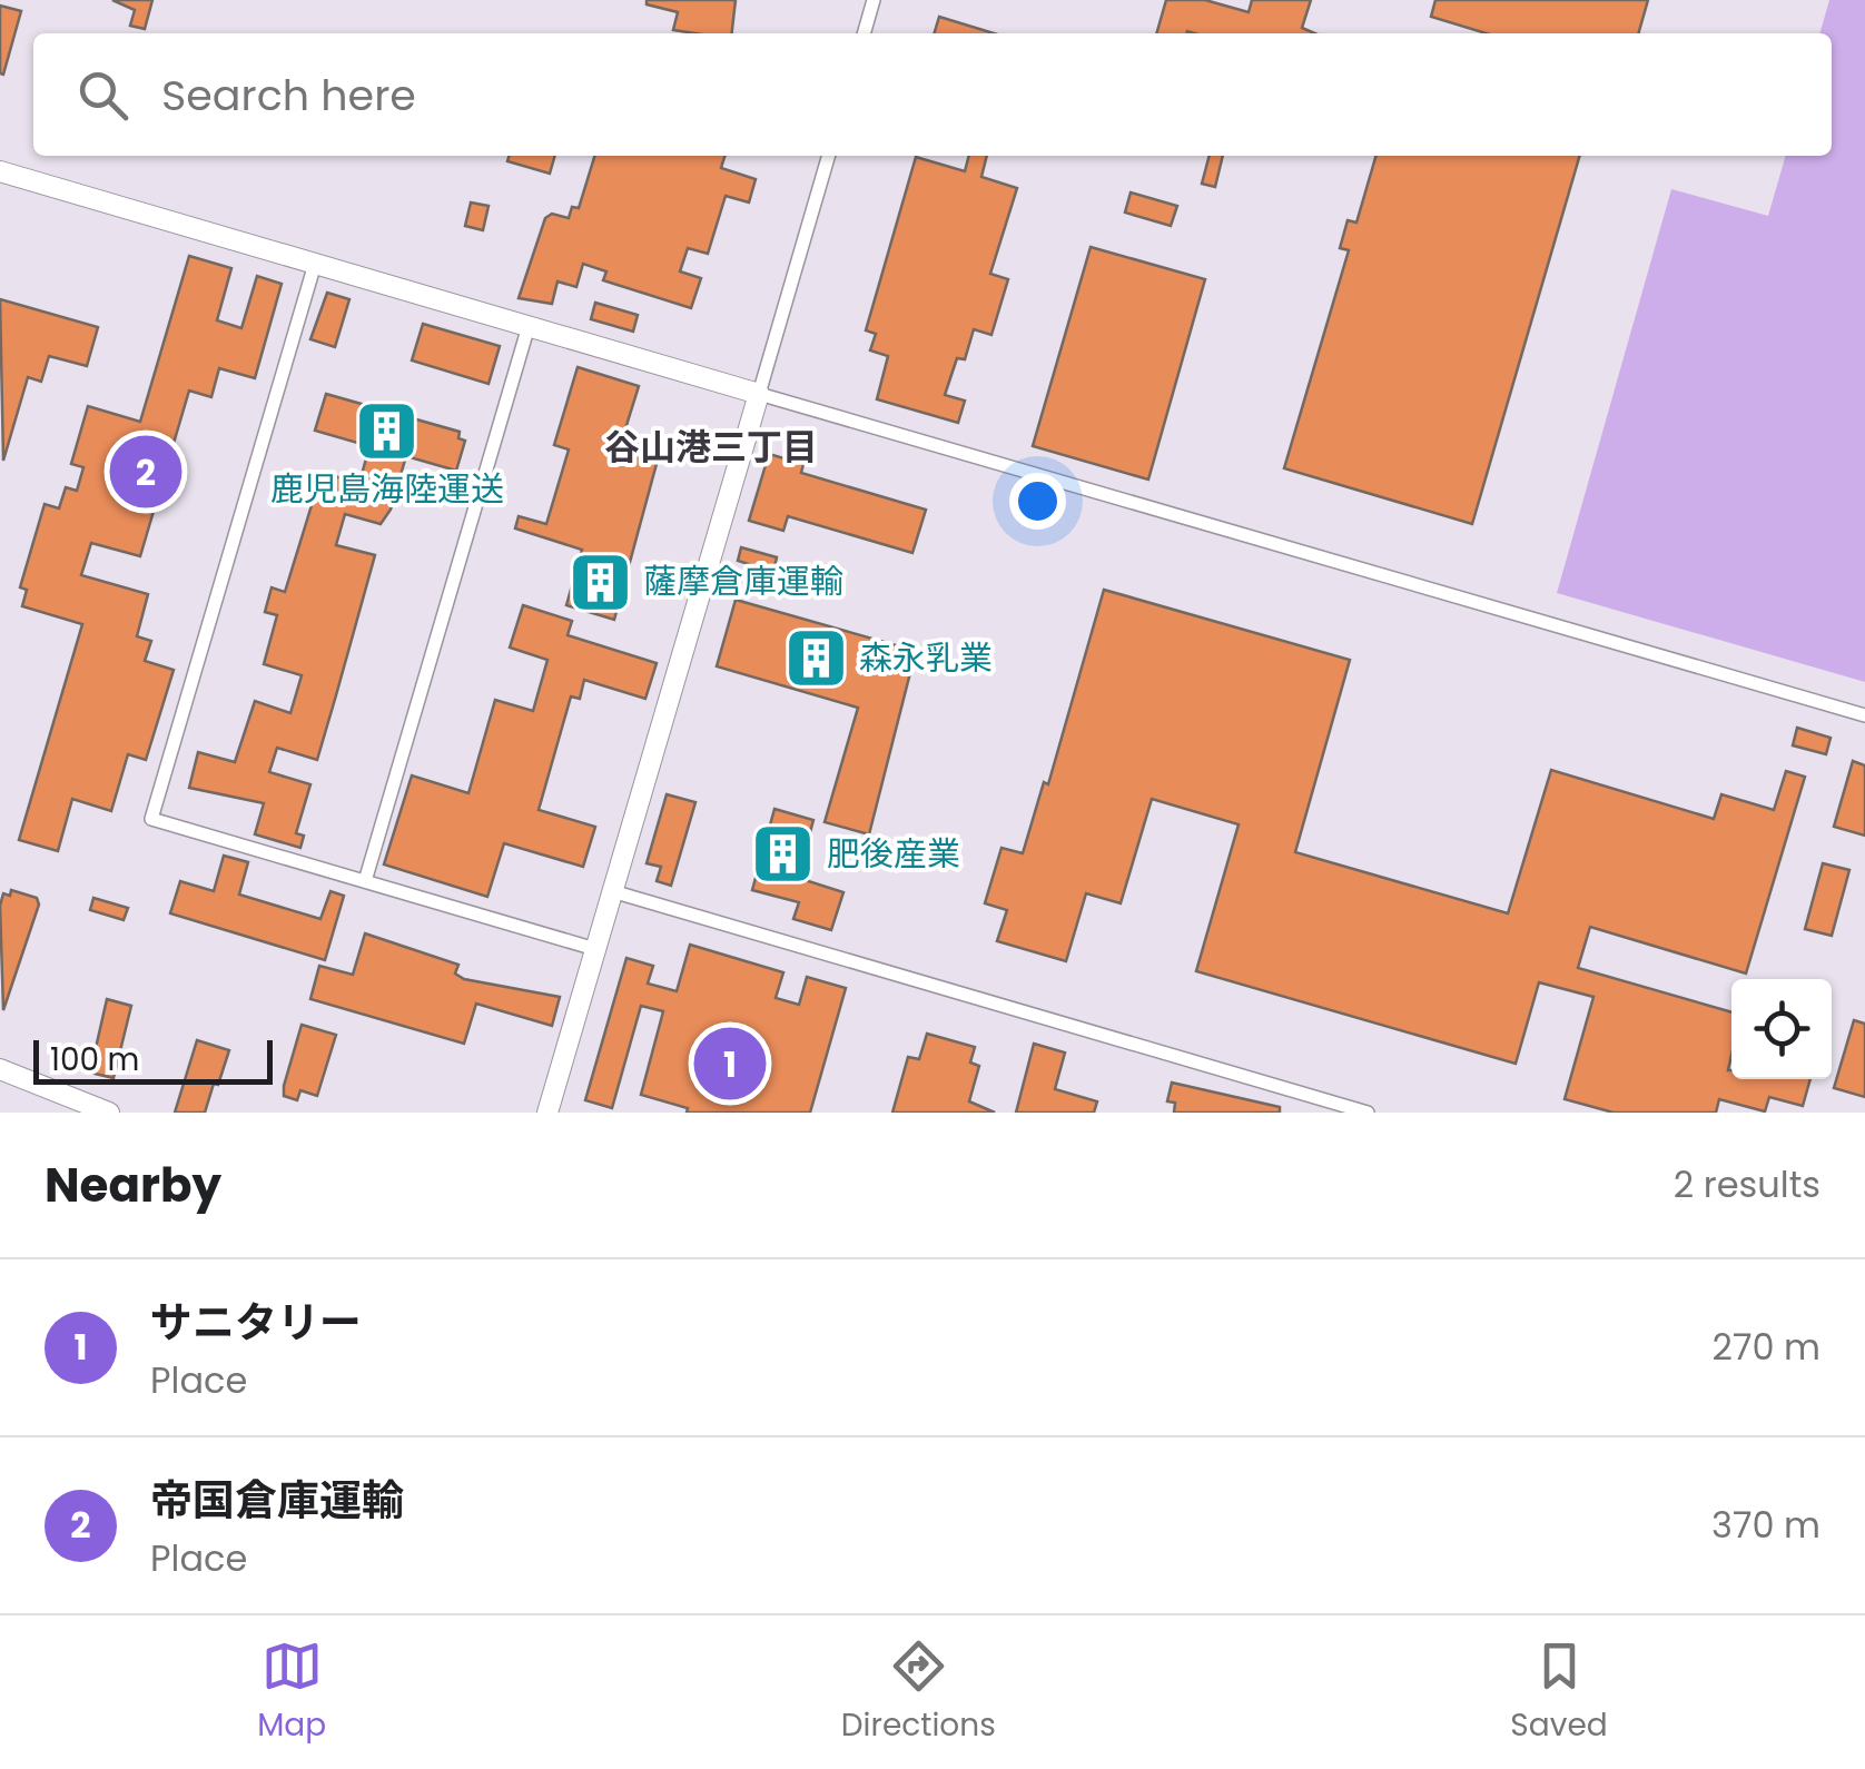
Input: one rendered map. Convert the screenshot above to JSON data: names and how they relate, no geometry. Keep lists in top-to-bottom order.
{
  "districts": ["谷山港三丁目"],
  "places": {
    "building": [
      "鹿児島海陸運送",
      "薩摩倉庫運輸",
      "森永乳業",
      "肥後産業"
    ]
  },
  "scale_bar": "100 m",
  "page": {
    "search": "Search here",
    "pins": ["2", "1"],
    "scale": "100 m",
    "heading": ["Nearby", "2 results"],
    "list": [
      {
        "mark": "1",
        "name": "サニタリー",
        "note": "Place",
        "value": "270 m"
      },
      {
        "mark": "2",
        "name": "帝国倉庫運輸",
        "note": "Place",
        "value": "370 m"
      }
    ],
    "nav": ["Map", "Directions", "Saved"]
  }
}
